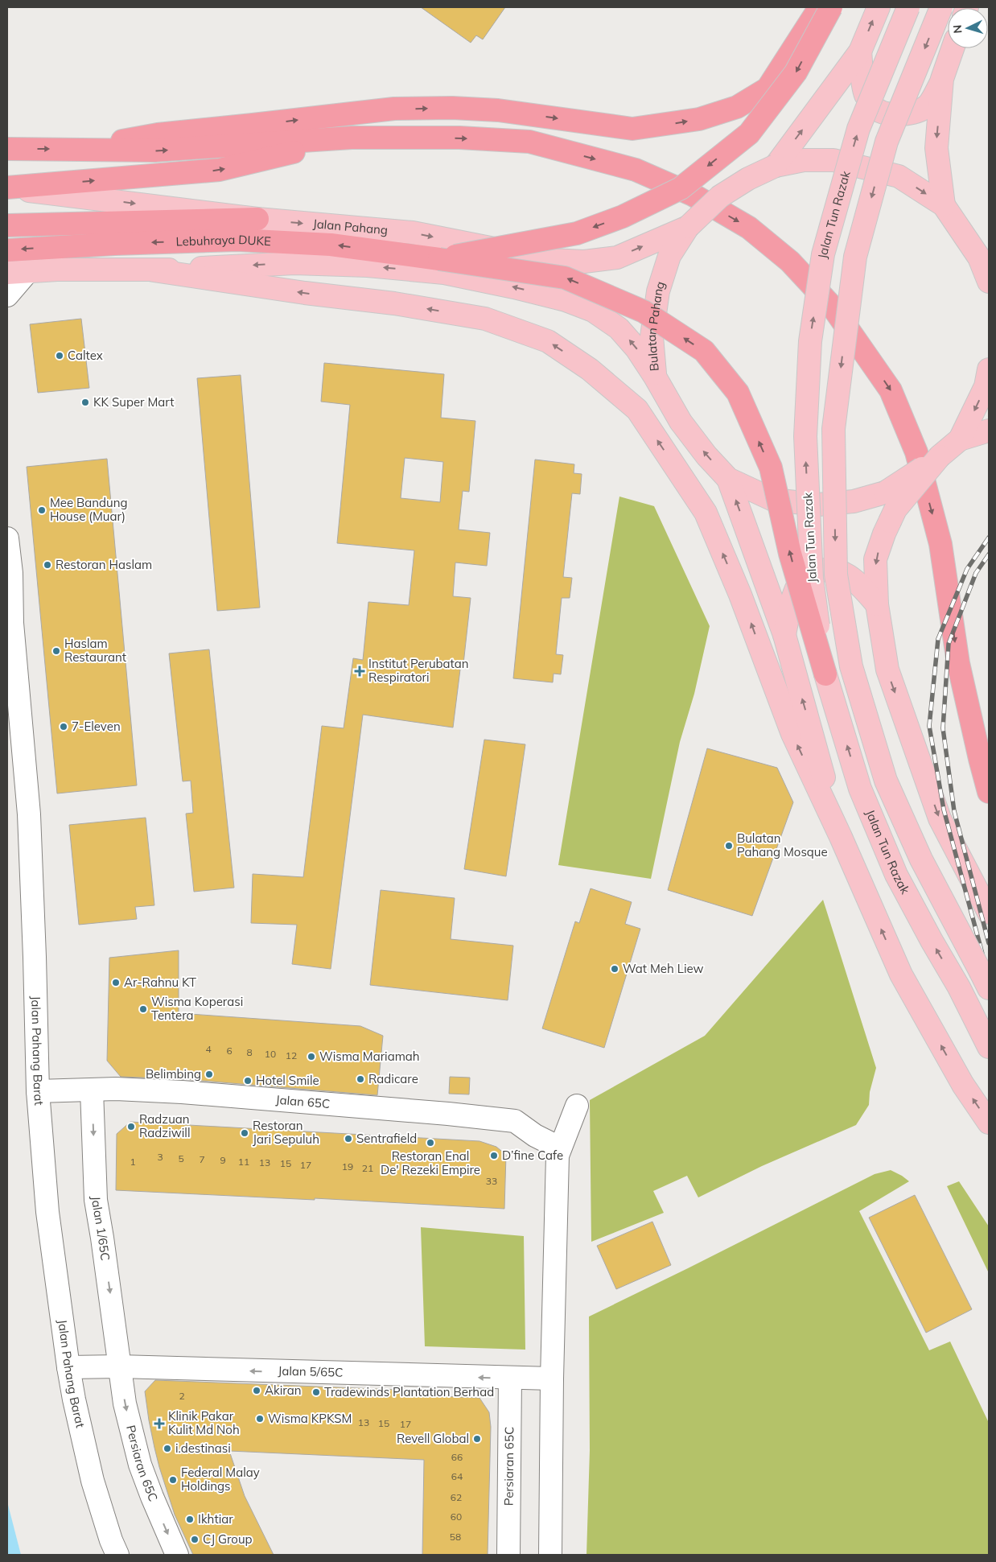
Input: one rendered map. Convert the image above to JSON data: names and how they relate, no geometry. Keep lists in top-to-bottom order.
{
  "streets": {
    "highway": ["Lebuhraya DUKE"],
    "main road": ["Jalan Tun Razak", "Jalan Pahang", "Bulatan Pahang"],
    "street": [
      "Jalan Pahang Barat",
      "Jalan 65C",
      "Jalan 1/65C",
      "Jalan 5/65C",
      "Persiaran 65C"
    ]
  },
  "crossings": [
    ["Jalan Tun Razak", "Lebuhraya DUKE"],
    ["Jalan Pahang", "Lebuhraya DUKE"],
    ["Jalan Pahang", "Bulatan Pahang"],
    ["Jalan Pahang Barat", "Jalan 65C"],
    ["Jalan Pahang Barat", "Jalan 5/65C"],
    ["Jalan 65C", "Jalan 1/65C"],
    ["Jalan 1/65C", "Jalan 5/65C"],
    ["Jalan 1/65C", "Persiaran 65C"],
    ["Jalan 5/65C", "Persiaran 65C"]
  ],
  "one_way": [
    "Lebuhraya DUKE",
    "Jalan 1/65C",
    "Jalan 5/65C",
    "Persiaran 65C"
  ],
  "places": {
    "other": [
      "Caltex",
      "KK Super Mart",
      "Mee Bandung House (Muar)",
      "Restoran Haslam",
      "Haslam Restaurant",
      "7-Eleven",
      "Bulatan Pahang Mosque",
      "Wat Meh Liew",
      "Ar-Rahnu KT",
      "Wisma Koperasi Tentera",
      "Wisma Mariamah",
      "Belimbing",
      "Radicare",
      "Hotel Smile",
      "Radzuan Radziwill",
      "Restoran Jari Sepuluh",
      "Sentrafield",
      "Restoran Enal De' Rezeki Empire",
      "D’fine Cafe",
      "Akiran",
      "Tradewinds Plantation Berhad",
      "Wisma KPKSM",
      "Revell Global",
      "i.destinasi",
      "Federal Malay Holdings",
      "Ikhtiar",
      "CJ Group"
    ],
    "health": ["Institut Perubatan Respiratori", "Klinik Pakar Kulit Md Noh"]
  },
  "house_numbers": [
    "4",
    "6",
    "8",
    "10",
    "12",
    "3",
    "5",
    "7",
    "9",
    "1",
    "11",
    "13",
    "15",
    "17",
    "19",
    "21",
    "33",
    "2",
    "13",
    "15",
    "17",
    "66",
    "64",
    "62",
    "60",
    "58"
  ],
  "north": "left"
}
